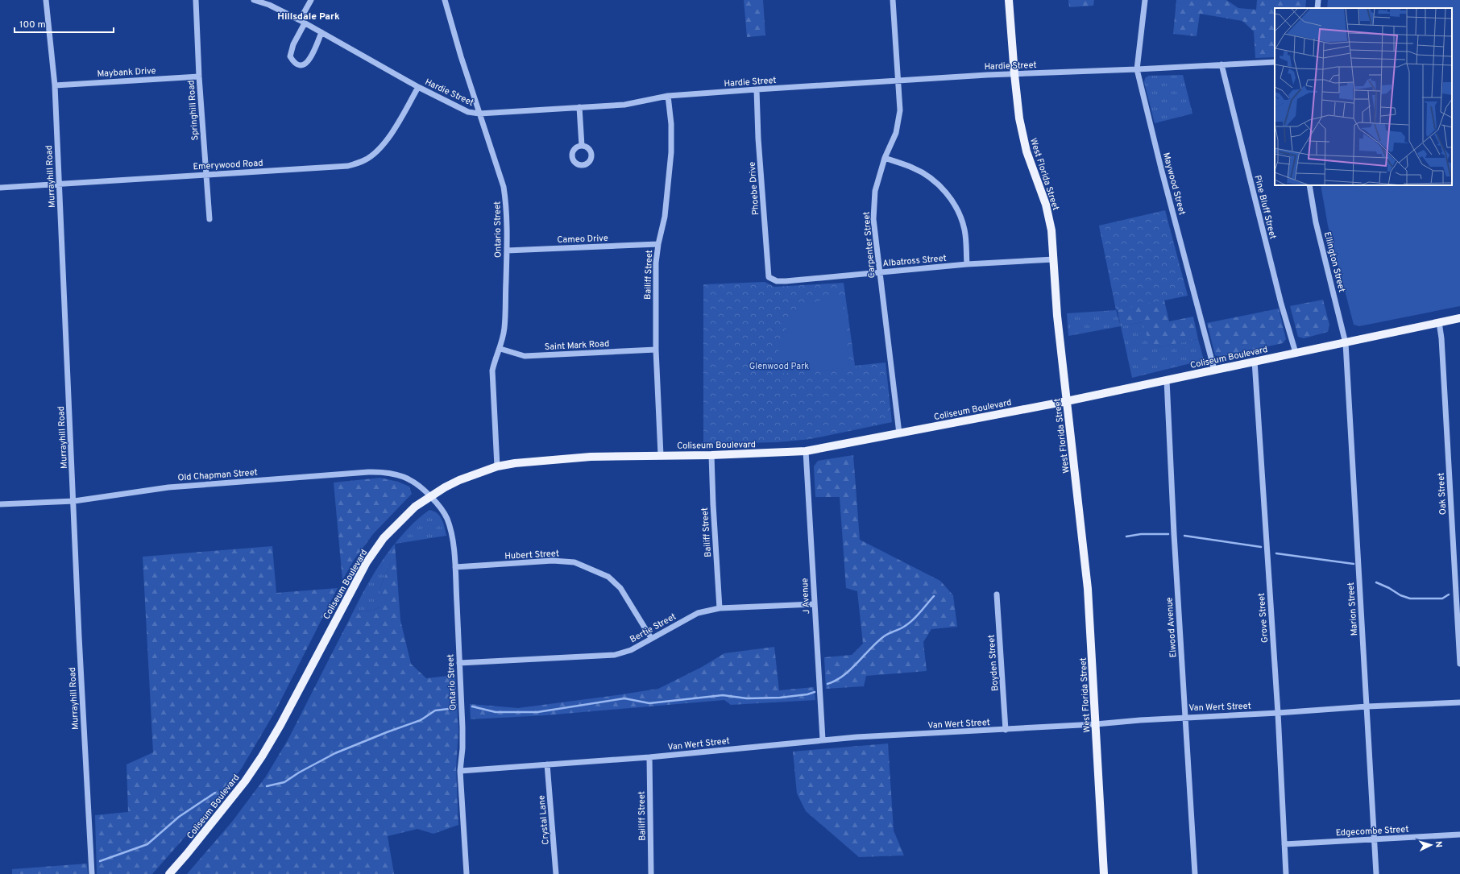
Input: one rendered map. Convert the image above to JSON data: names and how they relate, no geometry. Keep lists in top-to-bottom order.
{
  "streets": {
    "main road": ["West Florida Street", "Coliseum Boulevard"],
    "street": [
      "Hardie Street",
      "Maybank Drive",
      "Springhill Road",
      "Emerywood Road",
      "Murrayhill Road",
      "Maywood Street",
      "Phoebe Drive",
      "Pine Bluff Street",
      "Ontario Street",
      "Cameo Drive",
      "Carpenter Street",
      "Albatross Street",
      "Ellington Street",
      "Bailiff Street",
      "Saint Mark Road",
      "Old Chapman Street",
      "Oak Street",
      "Hubert Street",
      "J Avenue",
      "Marion Street",
      "Grove Street",
      "Bertie Street",
      "Elwood Avenue",
      "Boyden Street",
      "Van Wert Street",
      "Crystal Lane",
      "Edgecombe Street"
    ]
  },
  "crossings": [
    ["Hardie Street", "Emerywood Road"],
    ["Hardie Street", "West Florida Street"],
    ["Hardie Street", "Maywood Street"],
    ["Hardie Street", "Phoebe Drive"],
    ["Hardie Street", "Pine Bluff Street"],
    ["Hardie Street", "Ontario Street"],
    ["Hardie Street", "Carpenter Street"],
    ["Hardie Street", "Bailiff Street"],
    ["Maybank Drive", "Springhill Road"],
    ["Maybank Drive", "Murrayhill Road"],
    ["Springhill Road", "Emerywood Road"],
    ["Emerywood Road", "Murrayhill Road"],
    ["West Florida Street", "Albatross Street"],
    ["West Florida Street", "Coliseum Boulevard"],
    ["West Florida Street", "Van Wert Street"],
    ["Murrayhill Road", "Old Chapman Street"],
    ["Maywood Street", "Coliseum Boulevard"],
    ["Phoebe Drive", "Albatross Street"],
    ["Pine Bluff Street", "Coliseum Boulevard"],
    ["Ontario Street", "Cameo Drive"],
    ["Ontario Street", "Saint Mark Road"],
    ["Ontario Street", "Coliseum Boulevard"],
    ["Ontario Street", "Old Chapman Street"],
    ["Ontario Street", "Hubert Street"],
    ["Ontario Street", "Bertie Street"],
    ["Ontario Street", "Van Wert Street"],
    ["Cameo Drive", "Bailiff Street"],
    ["Carpenter Street", "Albatross Street"],
    ["Carpenter Street", "Coliseum Boulevard"],
    ["Ellington Street", "Coliseum Boulevard"],
    ["Ellington Street", "Marion Street"],
    ["Bailiff Street", "Saint Mark Road"],
    ["Bailiff Street", "Coliseum Boulevard"],
    ["Bailiff Street", "Bertie Street"],
    ["Bailiff Street", "Van Wert Street"],
    ["Coliseum Boulevard", "Old Chapman Street"],
    ["Coliseum Boulevard", "Oak Street"],
    ["Coliseum Boulevard", "J Avenue"],
    ["Coliseum Boulevard", "Marion Street"],
    ["Coliseum Boulevard", "Grove Street"],
    ["Coliseum Boulevard", "Elwood Avenue"],
    ["Hubert Street", "Bertie Street"],
    ["J Avenue", "Bertie Street"],
    ["J Avenue", "Van Wert Street"],
    ["Marion Street", "Van Wert Street"],
    ["Marion Street", "Edgecombe Street"],
    ["Grove Street", "Van Wert Street"],
    ["Grove Street", "Edgecombe Street"],
    ["Elwood Avenue", "Van Wert Street"],
    ["Boyden Street", "Van Wert Street"],
    ["Van Wert Street", "Crystal Lane"]
  ],
  "districts": ["Hillsdale Park"],
  "parks": ["Glenwood Park"],
  "scale_bar": "100 m",
  "north": "right"
}
